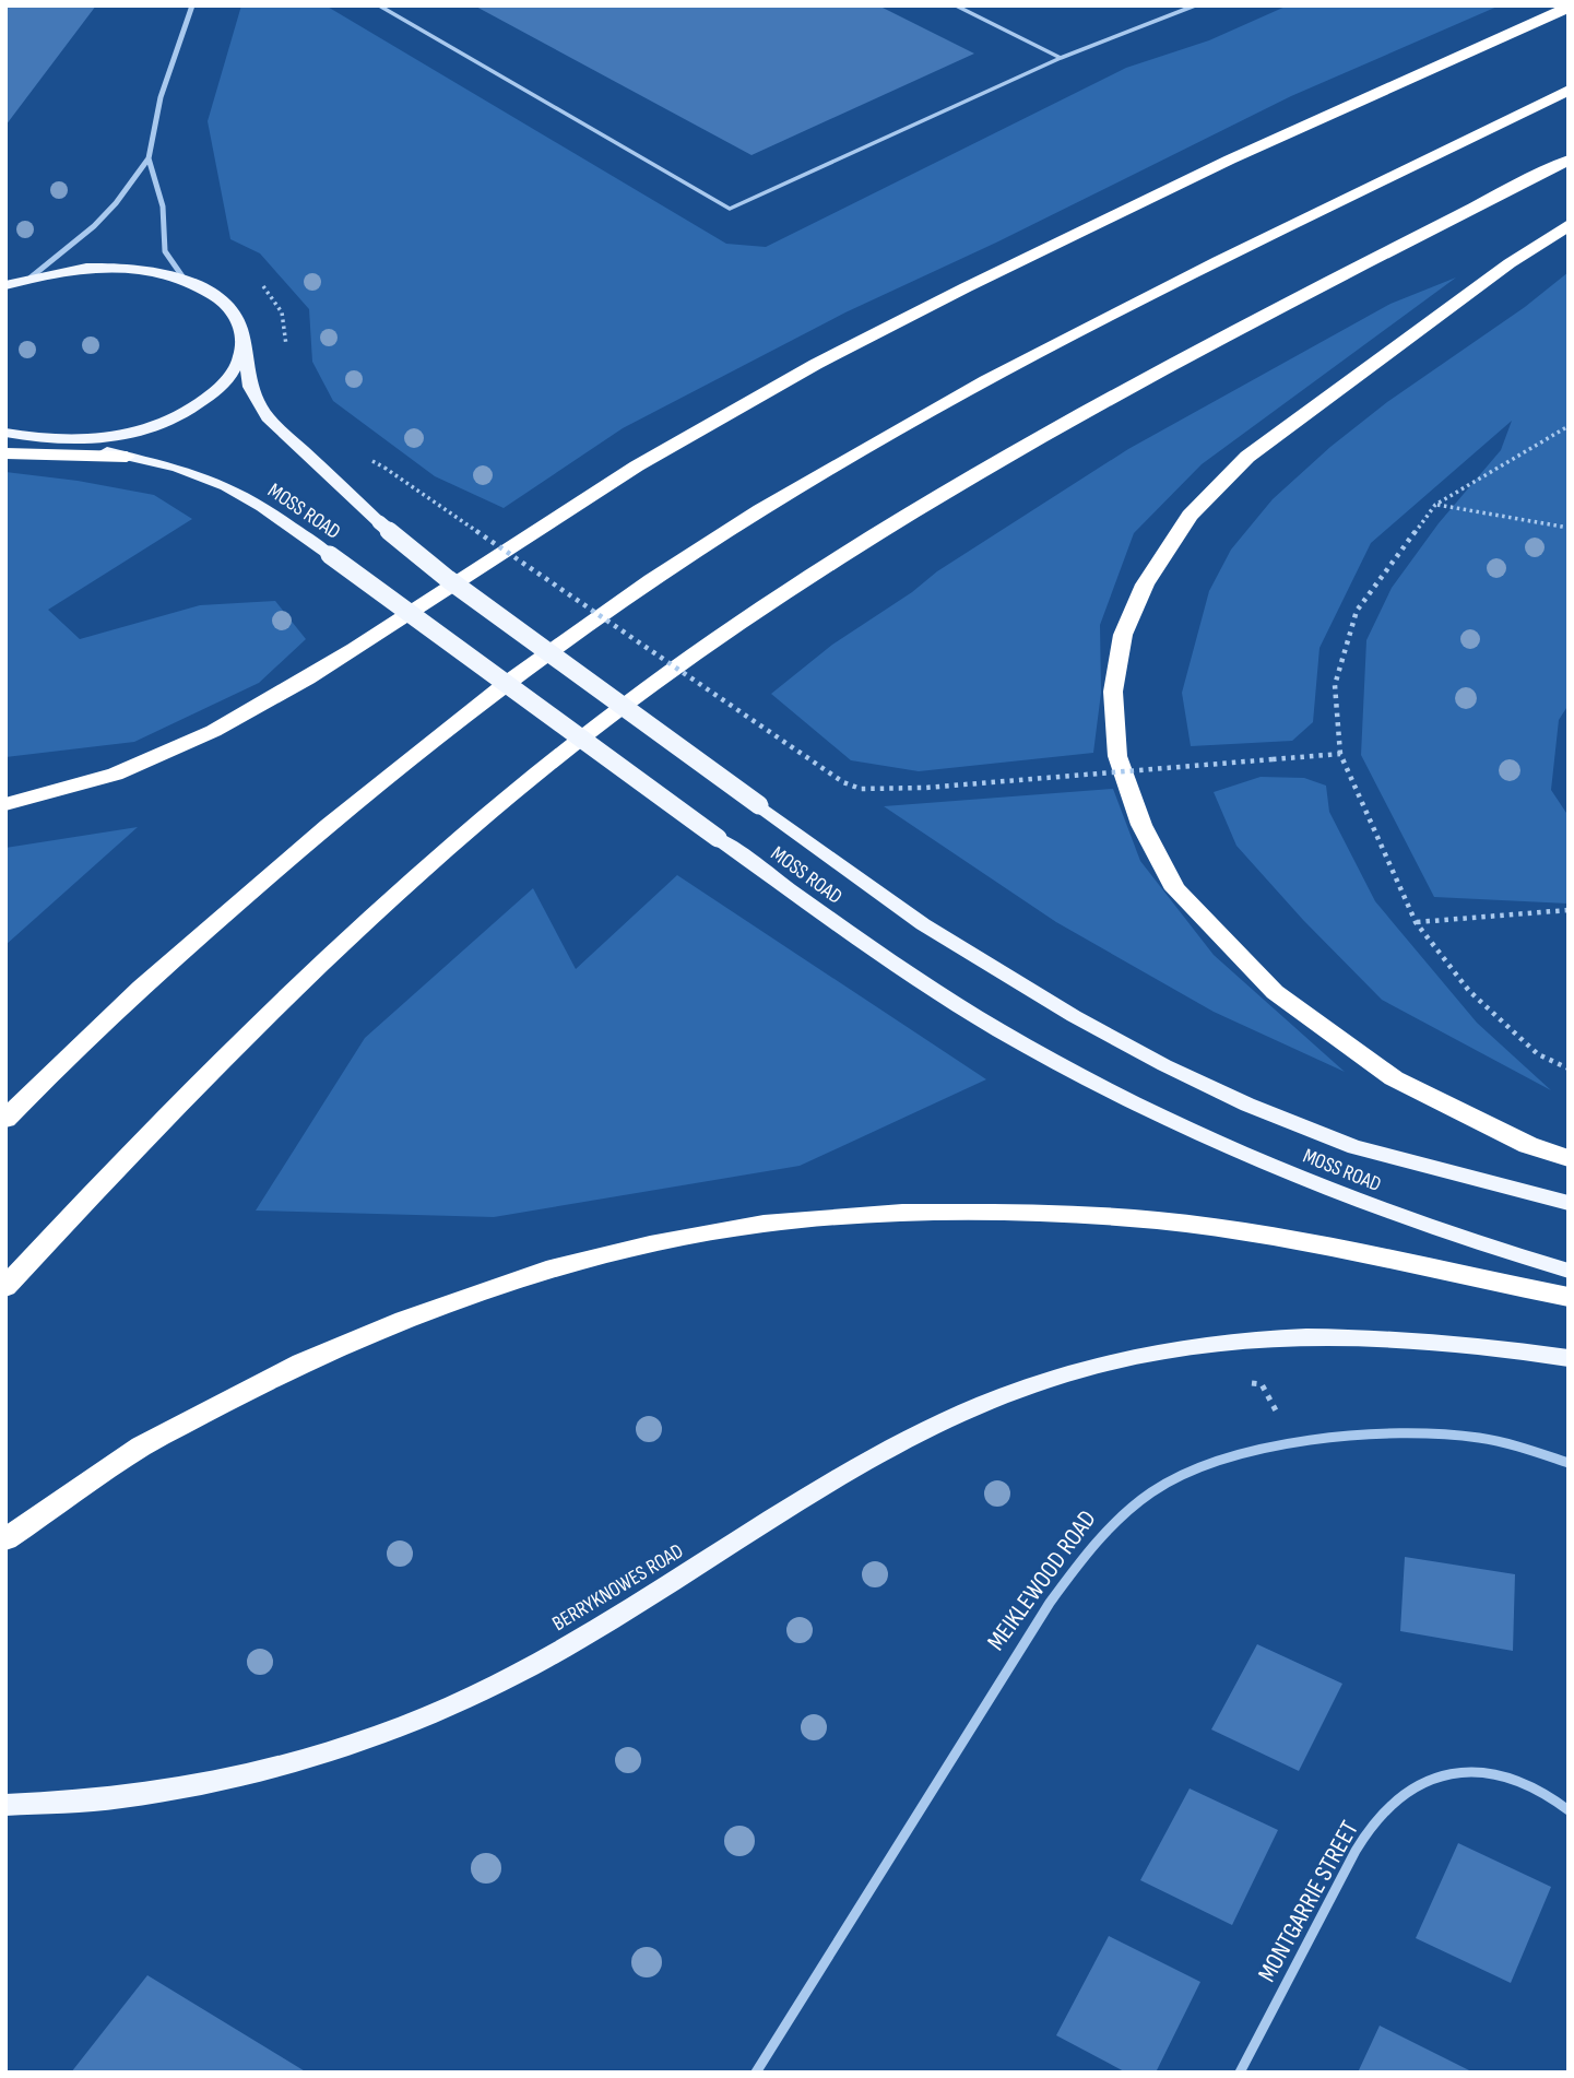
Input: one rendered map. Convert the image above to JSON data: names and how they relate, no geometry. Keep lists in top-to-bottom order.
{
  "streets": {
    "main road": ["MOSS ROAD", "BERRYKNOWES ROAD"],
    "street": ["MEIKLEWOOD ROAD", "MONTGARRIE STREET"]
  }
}
